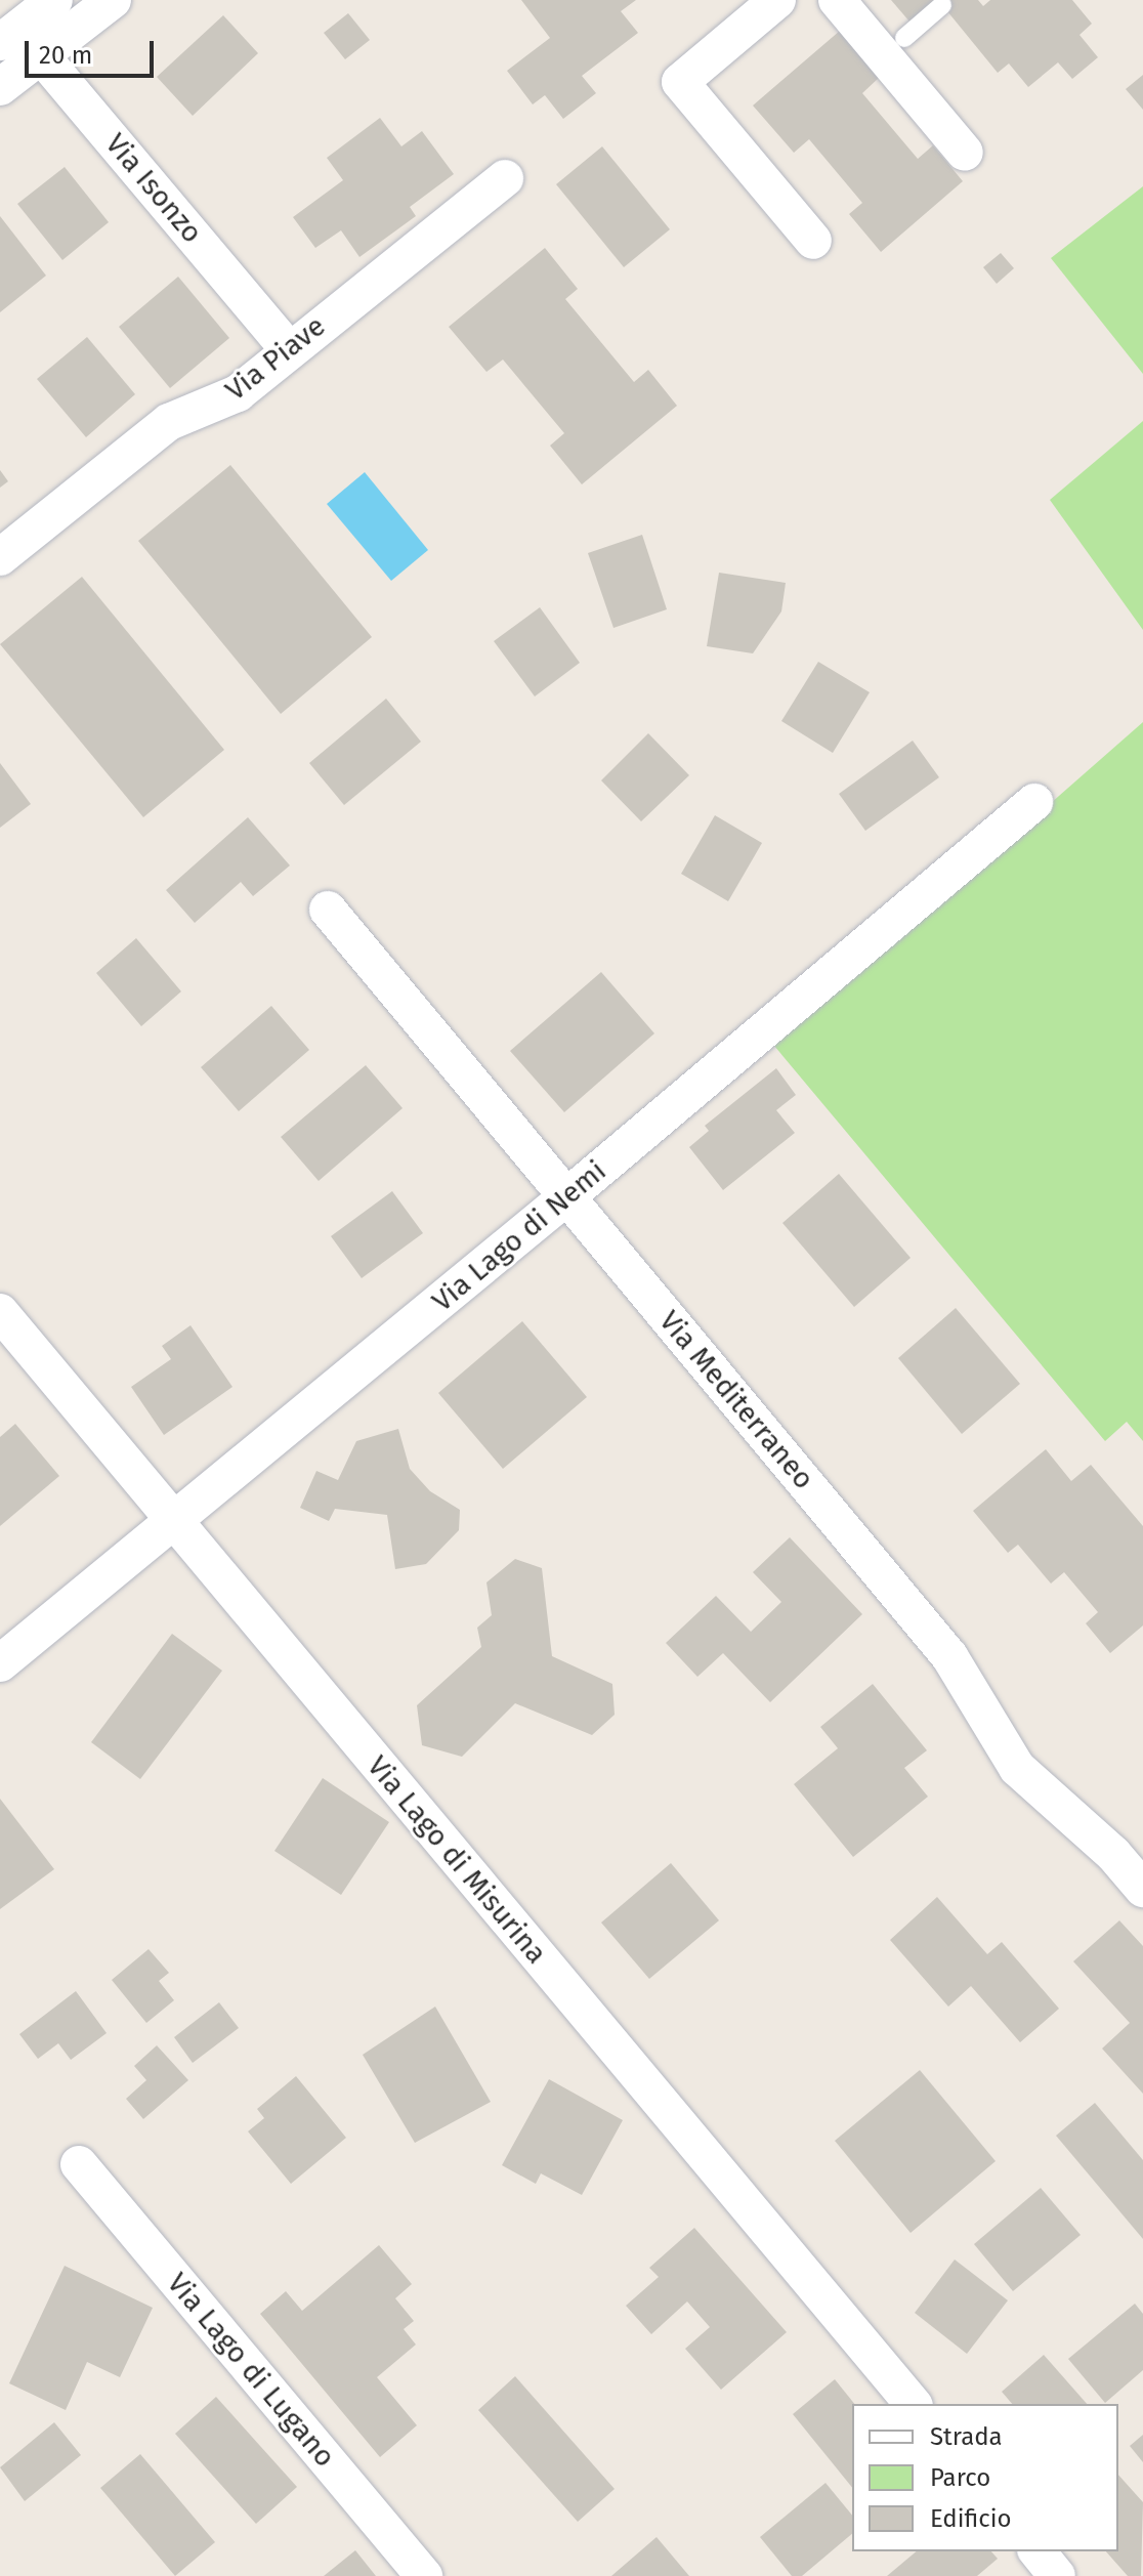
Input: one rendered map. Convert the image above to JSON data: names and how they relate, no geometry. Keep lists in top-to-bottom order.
{
  "streets": {
    "street": [
      "Via Isonzo",
      "Via Piave",
      "Via Lago di Nemi",
      "Via Mediterraneo",
      "Via Lago di Misurina",
      "Via Lago di Lugano"
    ]
  },
  "crossings": [
    ["Via Isonzo", "Via Piave"],
    ["Via Lago di Nemi", "Via Mediterraneo"],
    ["Via Lago di Nemi", "Via Lago di Misurina"]
  ],
  "legend": ["Strada", "Parco", "Edificio"],
  "scale_bar": "20 m"
}
